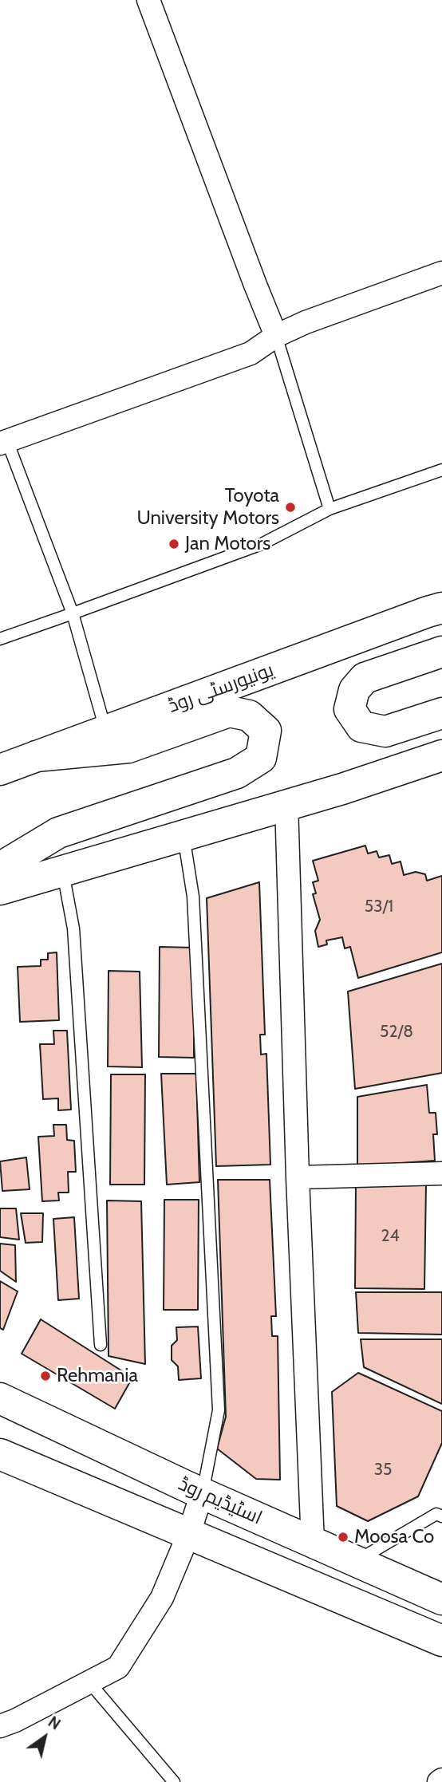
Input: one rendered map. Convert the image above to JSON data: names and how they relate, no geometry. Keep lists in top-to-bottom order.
{
  "streets": {
    "main road": ["یونیورسٹی روڈ", "اسٹیڈیم روڈ"]
  },
  "places": [
    "Toyota University Motors",
    "Jan Motors",
    "Rehmania",
    "Moosa Co"
  ],
  "house_numbers": [
    "53/1",
    "52/8",
    "24",
    "35"
  ],
  "north": "top right"
}
